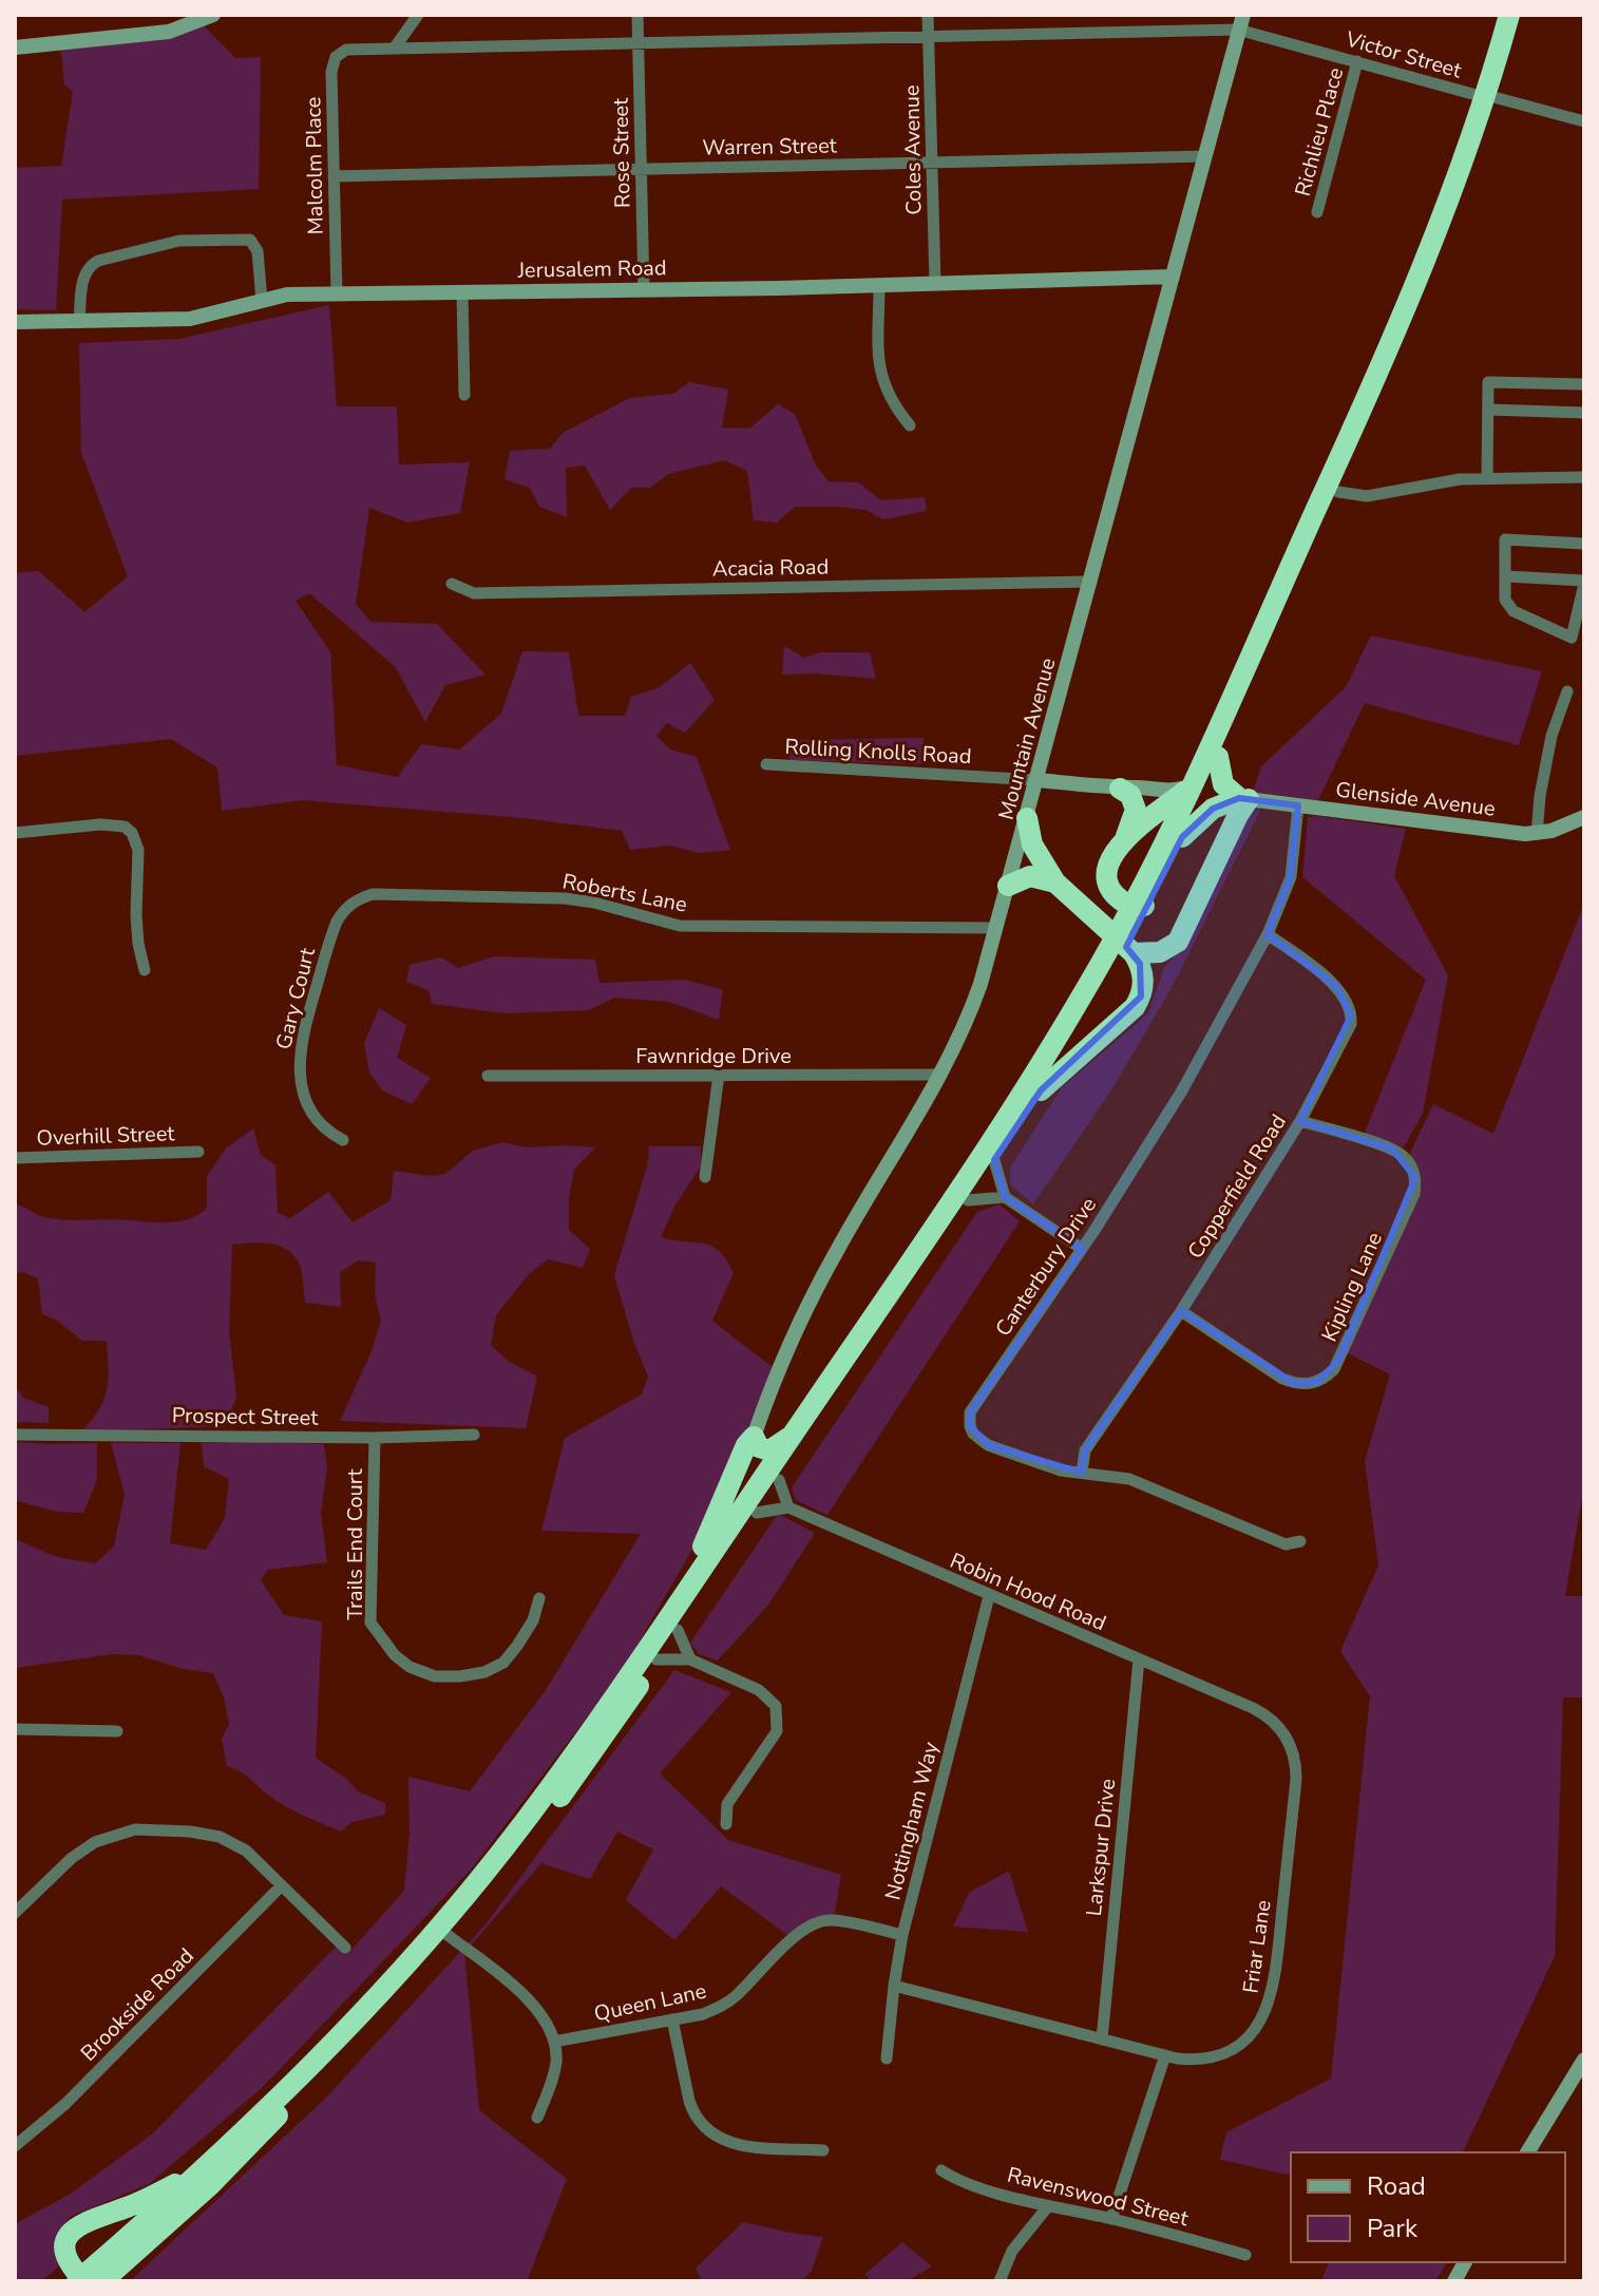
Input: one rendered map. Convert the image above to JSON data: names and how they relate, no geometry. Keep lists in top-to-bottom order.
{
  "streets": {
    "street": [
      "Victor Street",
      "Richlieu Place",
      "Warren Street",
      "Coles Avenue",
      "Rose Street",
      "Malcolm Place",
      "Jerusalem Road",
      "Acacia Road",
      "Mountain Avenue",
      "Rolling Knolls Road",
      "Glenside Avenue",
      "Roberts Lane",
      "Gary Court",
      "Fawnridge Drive",
      "Overhill Street",
      "Copperfield Road",
      "Canterbury Drive",
      "Kipling Lane",
      "Prospect Street",
      "Trails End Court",
      "Robin Hood Road",
      "Nottingham Way",
      "Larkspur Drive",
      "Friar Lane",
      "Queen Lane",
      "Brookside Road",
      "Ravenswood Street"
    ]
  },
  "crossings": [
    ["Victor Street", "Richlieu Place"],
    ["Victor Street", "Coles Avenue"],
    ["Victor Street", "Rose Street"],
    ["Victor Street", "Malcolm Place"],
    ["Victor Street", "Mountain Avenue"],
    ["Warren Street", "Coles Avenue"],
    ["Warren Street", "Rose Street"],
    ["Warren Street", "Malcolm Place"],
    ["Warren Street", "Mountain Avenue"],
    ["Coles Avenue", "Jerusalem Road"],
    ["Rose Street", "Jerusalem Road"],
    ["Malcolm Place", "Jerusalem Road"],
    ["Jerusalem Road", "Mountain Avenue"],
    ["Acacia Road", "Mountain Avenue"],
    ["Mountain Avenue", "Rolling Knolls Road"],
    ["Mountain Avenue", "Roberts Lane"],
    ["Mountain Avenue", "Fawnridge Drive"],
    ["Glenside Avenue", "Canterbury Drive"],
    ["Roberts Lane", "Gary Court"],
    ["Copperfield Road", "Canterbury Drive"],
    ["Copperfield Road", "Kipling Lane"],
    ["Prospect Street", "Trails End Court"],
    ["Robin Hood Road", "Nottingham Way"],
    ["Robin Hood Road", "Larkspur Drive"],
    ["Robin Hood Road", "Friar Lane"],
    ["Nottingham Way", "Friar Lane"],
    ["Nottingham Way", "Queen Lane"],
    ["Larkspur Drive", "Friar Lane"]
  ],
  "legend": ["Road", "Park"]
}
